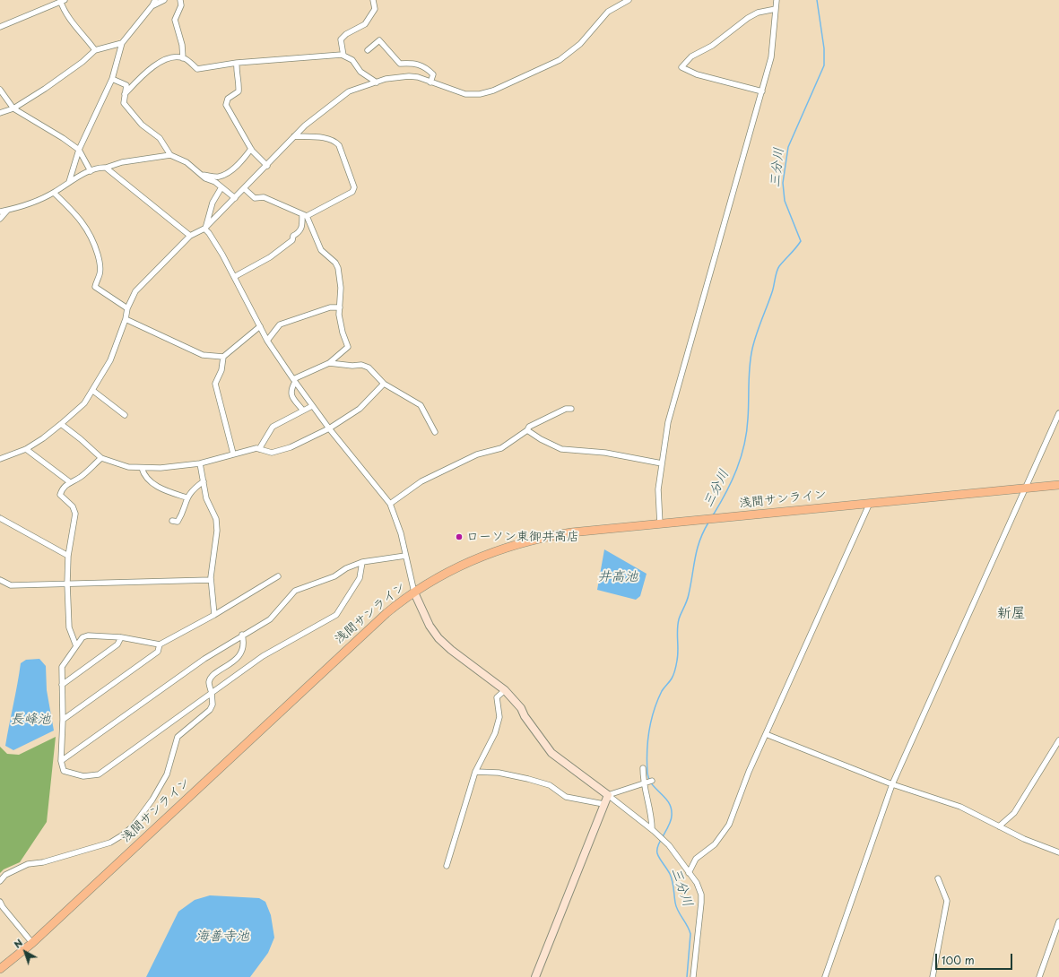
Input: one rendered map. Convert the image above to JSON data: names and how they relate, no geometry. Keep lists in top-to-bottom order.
{
  "streets": {
    "main road": ["浅間サンライン"]
  },
  "districts": ["新屋"],
  "water": [
    "三分川",
    "井高池",
    "長峰池",
    "海善寺池"
  ],
  "places": ["ローソン東御井高店"],
  "scale_bar": "100 m",
  "north": "top left"
}
